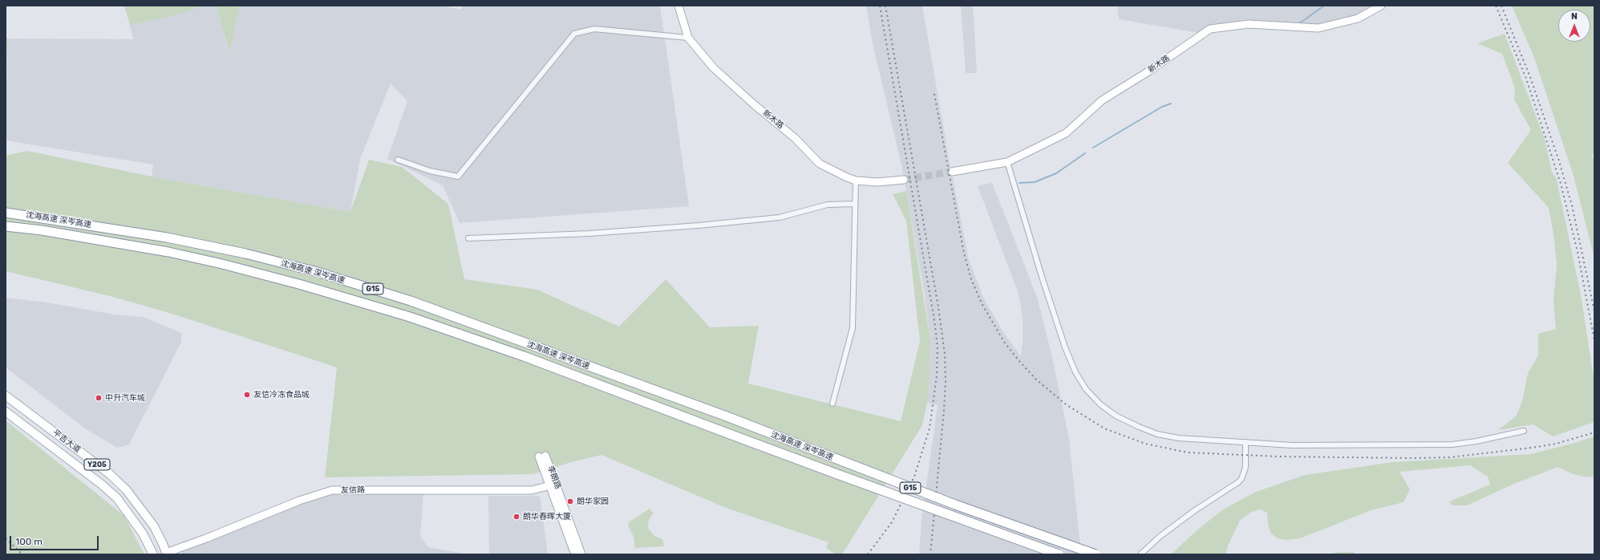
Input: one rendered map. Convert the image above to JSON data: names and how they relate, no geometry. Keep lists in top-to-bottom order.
{
  "streets": {
    "highway": ["沈海高速 深岑高速", "G15"],
    "main road": ["平吉大道", "Y205"],
    "street": ["新木路", "李朗路", "友信路"]
  },
  "crossings": [
    ["平吉大道", "友信路"],
    ["李朗路", "友信路"]
  ],
  "places": [
    "友信冷冻食品城",
    "中升汽车城",
    "朗华家园",
    "朗华春晖大厦"
  ],
  "scale_bar": "100 m",
  "north": "top"
}
